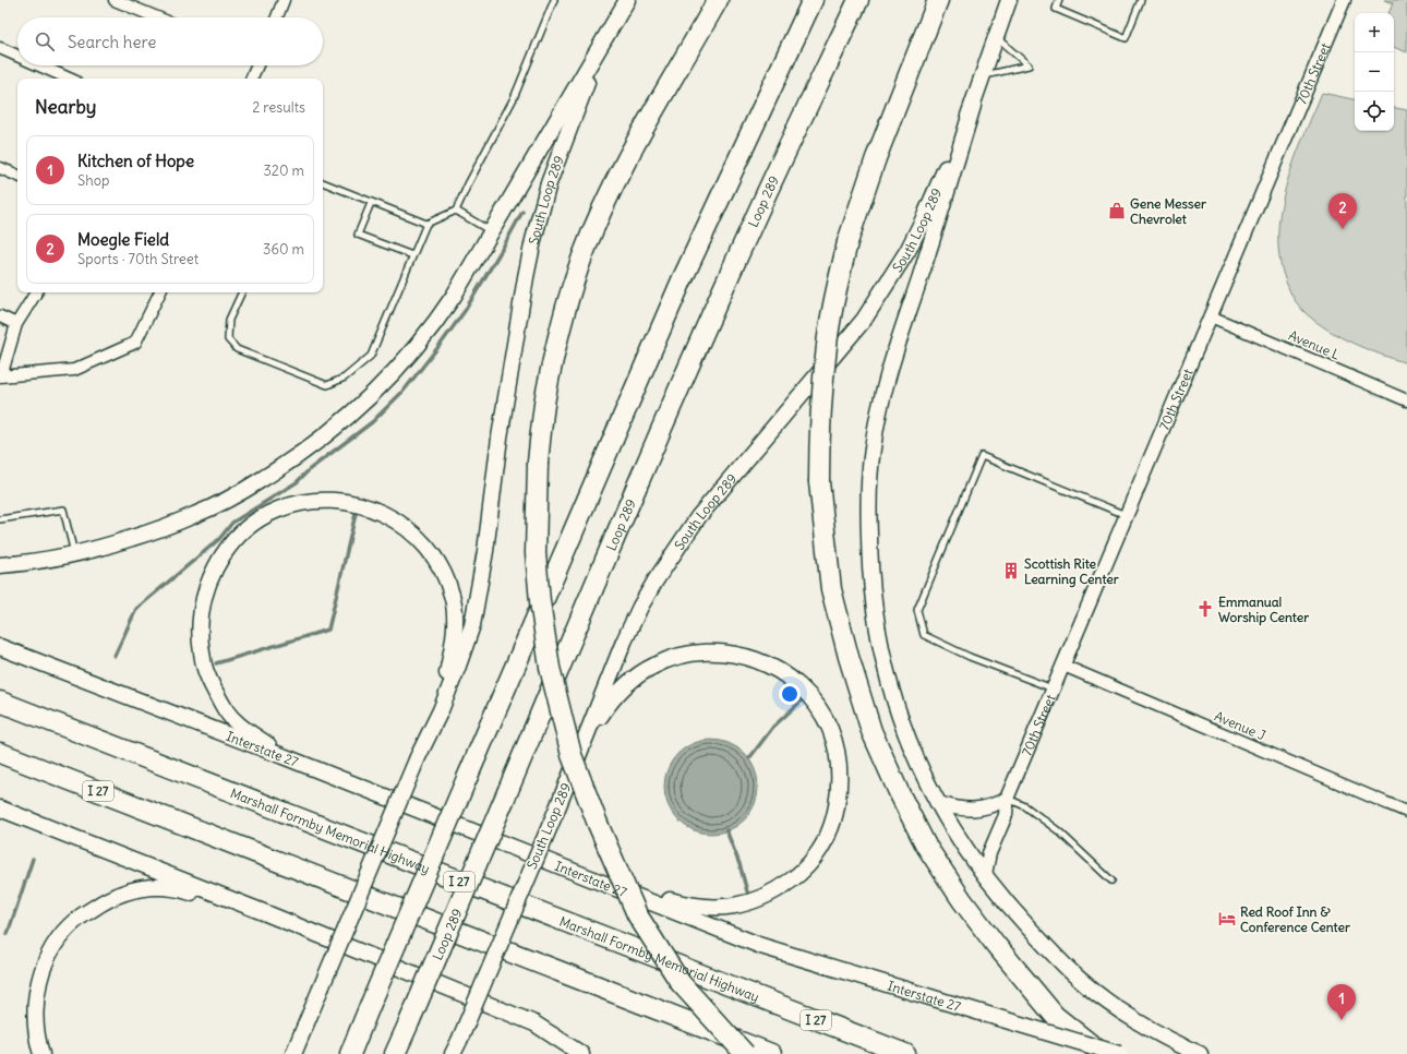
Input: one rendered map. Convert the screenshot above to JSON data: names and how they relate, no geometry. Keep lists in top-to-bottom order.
{
  "streets": {
    "highway": ["Loop 289", "I 27", "Marshall Formby Memorial Highway"],
    "main road": ["South Loop 289", "Interstate 27"],
    "street": ["70th Street", "Avenue L", "Avenue J"]
  },
  "crossings": [
    ["70th Street", "Avenue L"],
    ["70th Street", "Avenue J"]
  ],
  "places": {
    "shop": ["Gene Messer Chevrolet"],
    "building": ["Scottish Rite Learning Center"],
    "church": ["Emmanual Worship Center"],
    "hotel": ["Red Roof Inn & Conference Center"]
  },
  "page": {
    "map_buttons": ["+", "−"],
    "search": "Search here",
    "heading": ["Nearby", "2 results"],
    "list": [
      {
        "mark": "1",
        "name": "Kitchen of Hope",
        "note": "Shop",
        "value": "320 m"
      },
      {
        "mark": "2",
        "name": "Moegle Field",
        "note": "Sports · 70th Street",
        "value": "360 m"
      }
    ],
    "pins": ["2", "1"]
  }
}
